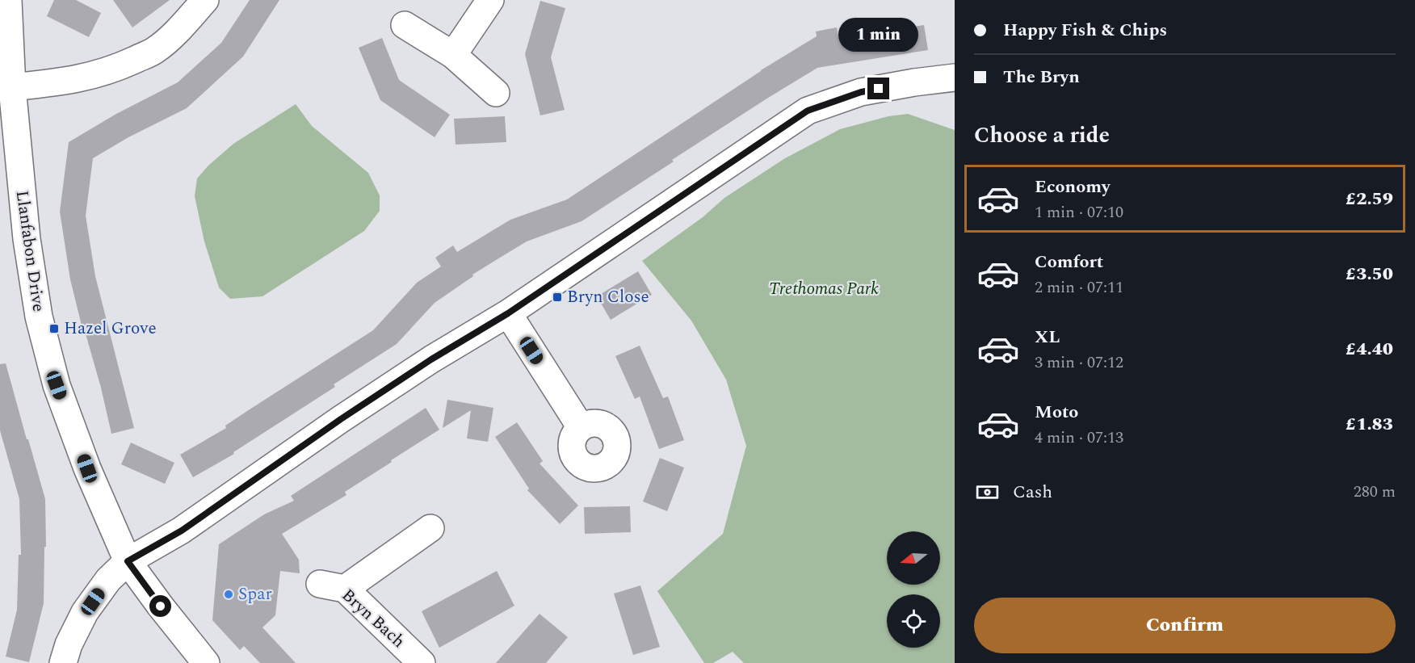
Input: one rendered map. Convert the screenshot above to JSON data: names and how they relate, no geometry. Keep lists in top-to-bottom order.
{
  "streets": {
    "street": ["Llanfabon Drive", "Bryn Bach"]
  },
  "parks": ["Trethomas Park"],
  "places": {
    "transit": ["Bryn Close", "Hazel Grove"],
    "other": ["Spar"]
  },
  "north": "left",
  "page": {
    "banner": ["Happy Fish & Chips", "The Bryn"],
    "bubble": "1 min",
    "heading": "Choose a ride",
    "list": [
      {
        "name": "Economy",
        "note": "1 min · 07:10",
        "value": "£2.59"
      },
      {
        "name": "Comfort",
        "note": "2 min · 07:11",
        "value": "£3.50"
      },
      {
        "name": "XL",
        "note": "3 min · 07:12",
        "value": "£4.40"
      },
      {
        "name": "Moto",
        "note": "4 min · 07:13",
        "value": "£1.83"
      }
    ],
    "pay": ["Cash", "280 m"],
    "buttons": "Confirm"
  }
}
